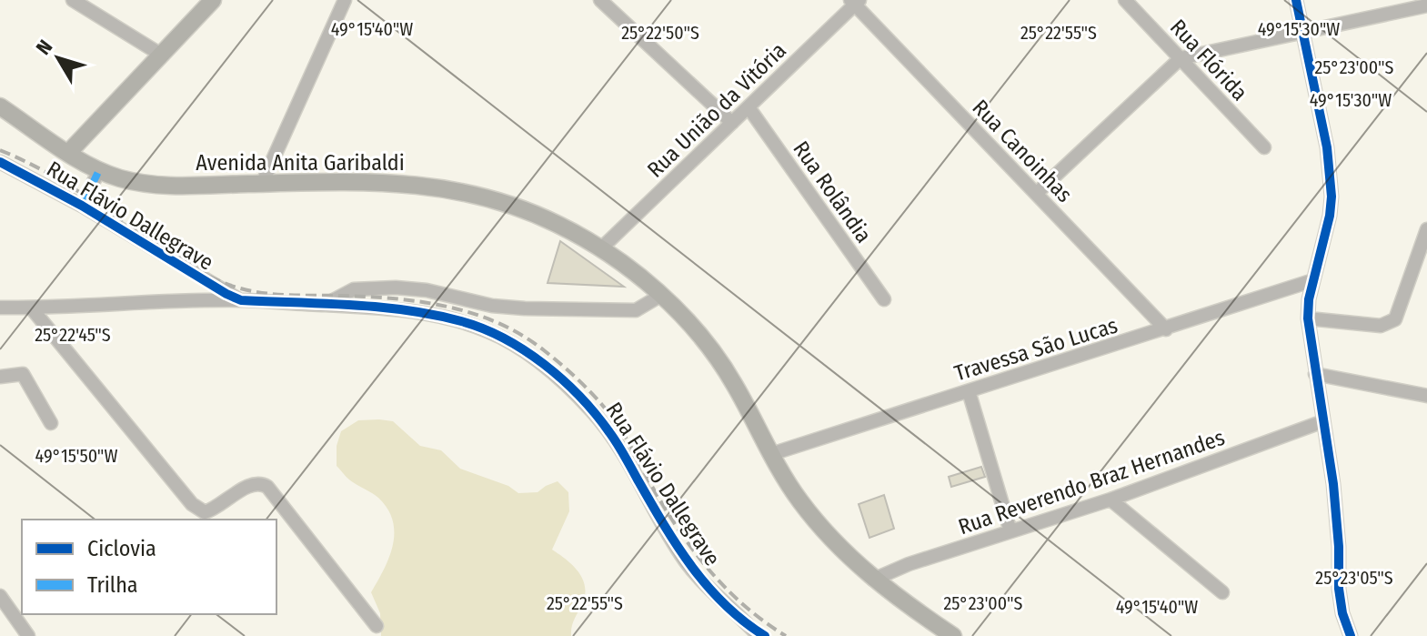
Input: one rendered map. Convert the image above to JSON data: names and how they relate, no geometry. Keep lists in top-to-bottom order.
{
  "streets": {
    "main road": ["Avenida Anita Garibaldi"],
    "street": [
      "Rua Flórida",
      "Rua União da Vitória",
      "Rua Canoinhas",
      "Rua Rolândia",
      "Rua Flávio Dallegrave",
      "Travessa São Lucas",
      "Rua Reverendo Braz Hernandes"
    ]
  },
  "crossings": [
    ["Rua União da Vitória", "Rua Canoinhas"],
    ["Rua União da Vitória", "Avenida Anita Garibaldi"],
    ["Rua União da Vitória", "Rua Rolândia"],
    ["Rua Canoinhas", "Travessa São Lucas"],
    ["Avenida Anita Garibaldi", "Travessa São Lucas"],
    ["Avenida Anita Garibaldi", "Rua Reverendo Braz Hernandes"]
  ],
  "legend": ["Ciclovia", "Trilha"],
  "north": "top left",
  "coordinates": [
    "49°15'40\"W",
    "49°15'30\"W",
    "25°22'50\"S",
    "25°22'55\"S",
    "25°23'00\"S",
    "25°22'45\"S",
    "49°15'50\"W",
    "25°23'05\"S"
  ]
}
